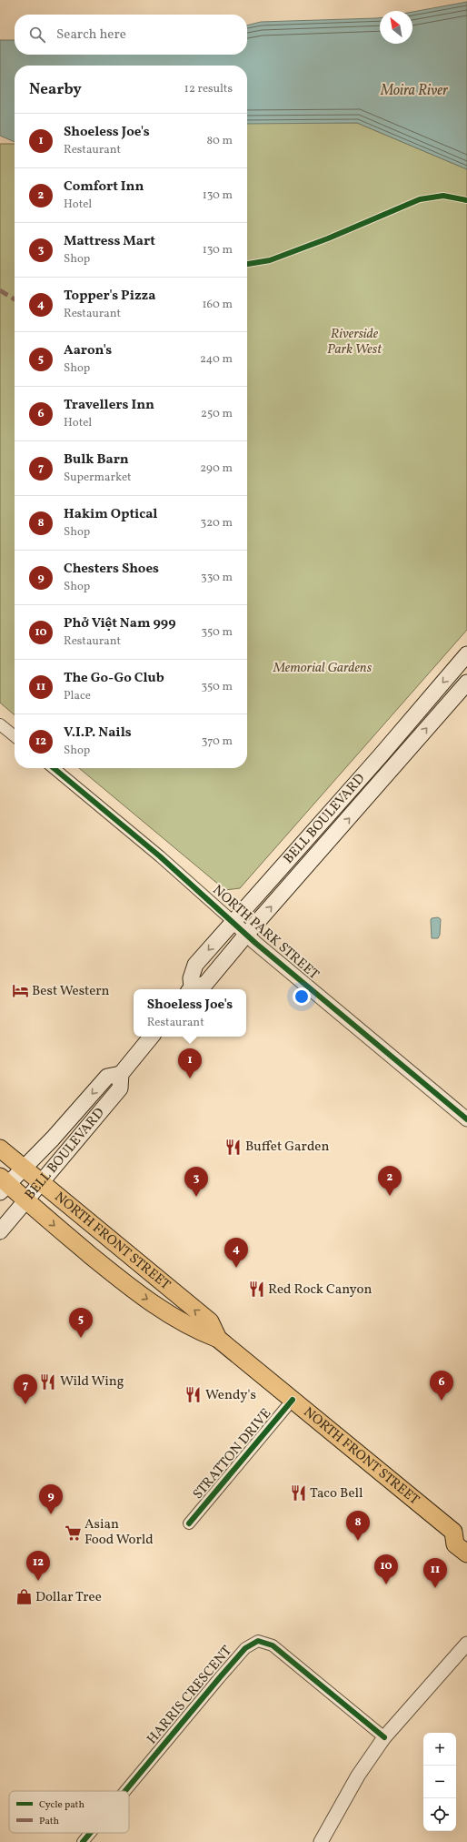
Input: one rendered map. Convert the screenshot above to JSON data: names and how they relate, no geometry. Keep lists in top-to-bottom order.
{
  "streets": {
    "main road": ["BELL BOULEVARD", "NORTH FRONT STREET"],
    "street": ["NORTH PARK STREET", "STRATTON DRIVE", "HARRIS CRESCENT"]
  },
  "crossings": [
    ["BELL BOULEVARD", "NORTH PARK STREET"],
    ["BELL BOULEVARD", "NORTH FRONT STREET"],
    ["NORTH FRONT STREET", "STRATTON DRIVE"]
  ],
  "water": ["Moira River"],
  "parks": ["Riverside Park West", "Memorial Gardens"],
  "places": {
    "hotel": ["Best Western"],
    "restaurant": [
      "Buffet Garden",
      "Red Rock Canyon",
      "Wild Wing",
      "Wendy's",
      "Taco Bell"
    ],
    "supermarket": ["Asian Food World"],
    "shop": ["Dollar Tree"]
  },
  "legend": ["Cycle path", "Path"],
  "north": "top left",
  "page": {
    "search": "Search here",
    "heading": ["Nearby", "12 results"],
    "list": [
      {
        "mark": "1",
        "name": "Shoeless Joe's",
        "note": "Restaurant",
        "value": "80 m"
      },
      {
        "mark": "2",
        "name": "Comfort Inn",
        "note": "Hotel",
        "value": "130 m"
      },
      {
        "mark": "3",
        "name": "Mattress Mart",
        "note": "Shop",
        "value": "130 m"
      },
      {
        "mark": "4",
        "name": "Topper's Pizza",
        "note": "Restaurant",
        "value": "160 m"
      },
      {
        "mark": "5",
        "name": "Aaron's",
        "note": "Shop",
        "value": "240 m"
      },
      {
        "mark": "6",
        "name": "Travellers Inn",
        "note": "Hotel",
        "value": "250 m"
      },
      {
        "mark": "7",
        "name": "Bulk Barn",
        "note": "Supermarket",
        "value": "290 m"
      },
      {
        "mark": "8",
        "name": "Hakim Optical",
        "note": "Shop",
        "value": "320 m"
      },
      {
        "mark": "9",
        "name": "Chesters Shoes",
        "note": "Shop",
        "value": "330 m"
      },
      {
        "mark": "10",
        "name": "Phở Việt Nam 999",
        "note": "Restaurant",
        "value": "350 m"
      },
      {
        "mark": "11",
        "name": "The Go-Go Club",
        "note": "Place",
        "value": "350 m"
      },
      {
        "mark": "12",
        "name": "V.I.P. Nails",
        "note": "Shop",
        "value": "370 m"
      }
    ],
    "popup": ["Shoeless Joe's", "Restaurant"],
    "pins": [
      "1",
      "2",
      "3",
      "4",
      "5",
      "6",
      "7",
      "9",
      "8",
      "12",
      "10",
      "11"
    ],
    "map_buttons": ["+", "−"]
  }
}
